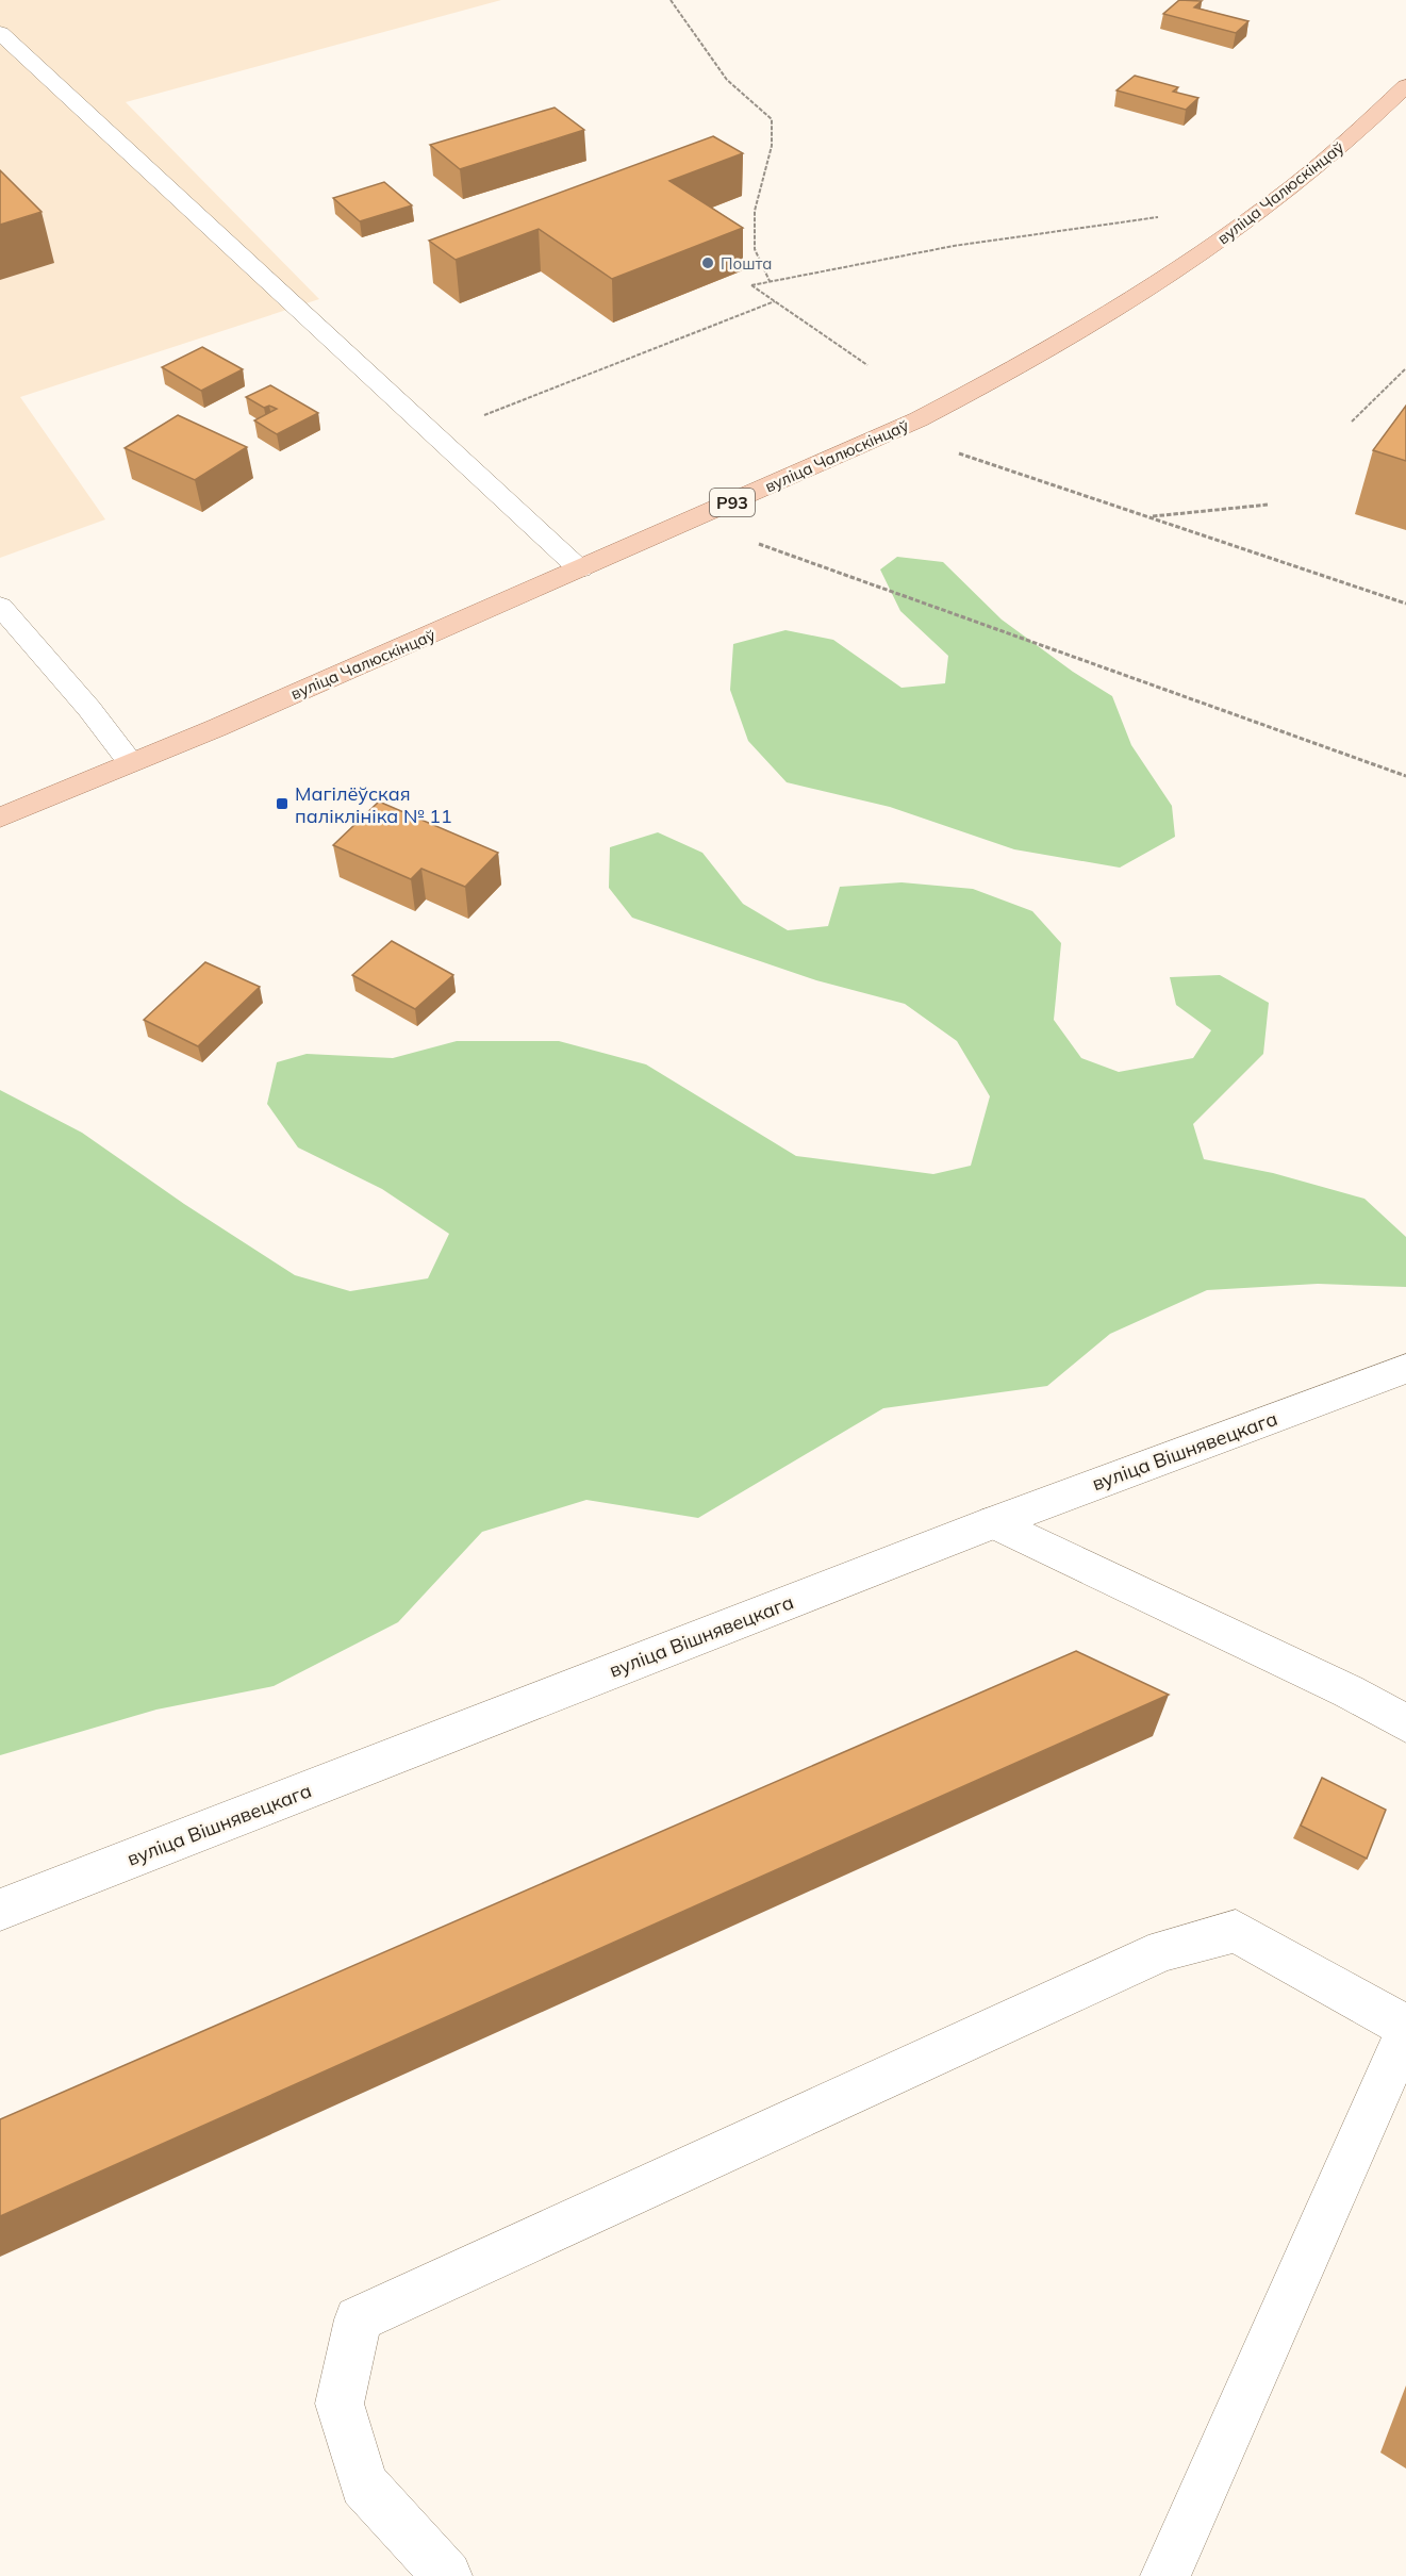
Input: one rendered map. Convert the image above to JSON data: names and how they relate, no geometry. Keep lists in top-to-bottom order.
{
  "streets": {
    "main road": ["вуліца Чалюскінцаў", "Р93", "вуліца Вішнявецкага"]
  },
  "places": {
    "other": ["Пошта"],
    "transit": ["Магілёўская паліклініка № 11"]
  }
}
